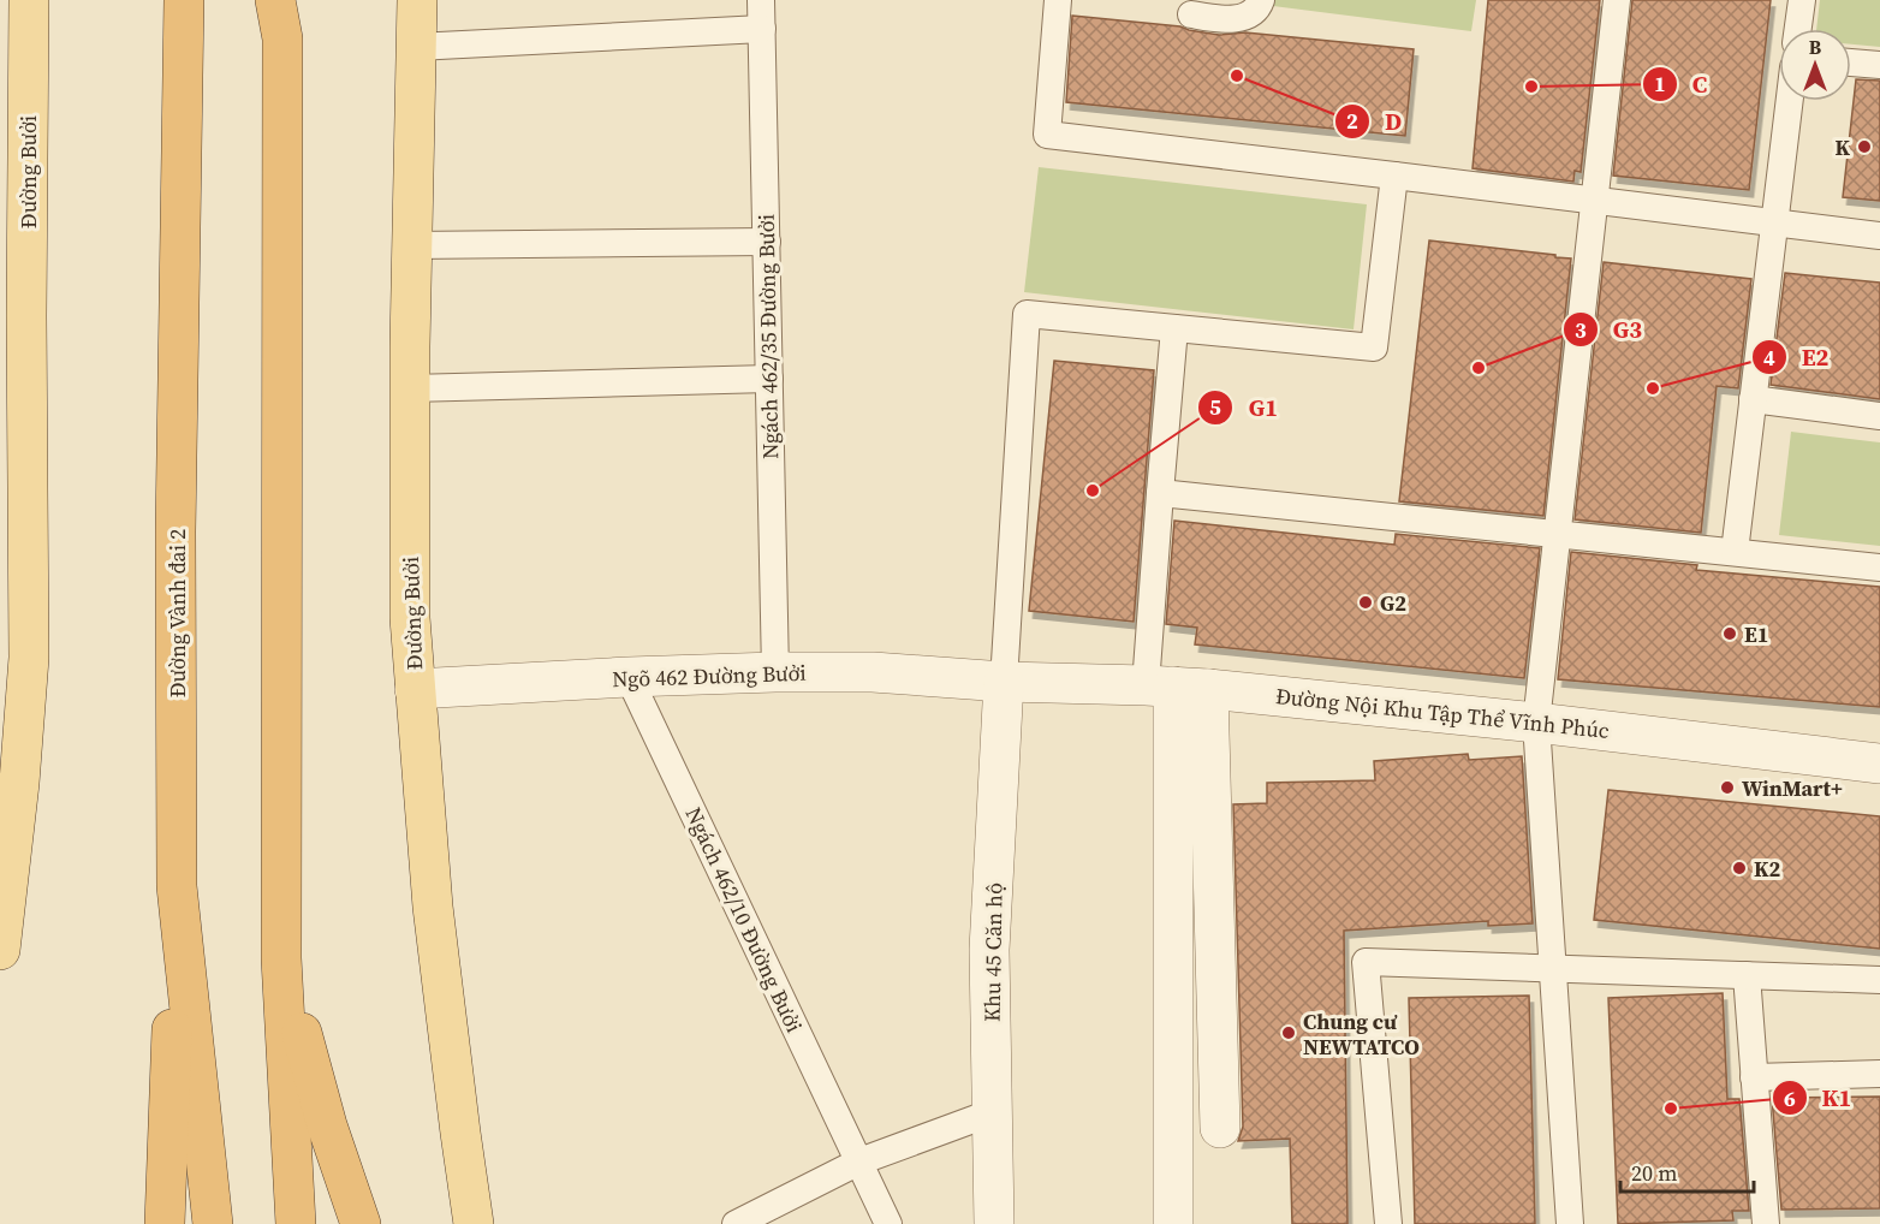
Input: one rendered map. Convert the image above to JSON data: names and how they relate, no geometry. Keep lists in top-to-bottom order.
{
  "streets": {
    "highway": ["Đường Vành đai 2"],
    "main road": ["Đường Bưởi"],
    "street": ["Ngõ 462 Đường Bưởi", "Đường Nội Khu Tập Thể Vĩnh Phúc", "Khu 45 Căn hộ"],
    "lane": ["Ngách 462/35 Đường Bưởi", "Ngách 462/10 Đường Bưởi"]
  },
  "crossings": [
    ["Đường Bưởi", "Ngõ 462 Đường Bưởi"],
    ["Ngách 462/35 Đường Bưởi", "Ngõ 462 Đường Bưởi"],
    ["Ngõ 462 Đường Bưởi", "Đường Nội Khu Tập Thể Vĩnh Phúc"],
    ["Ngõ 462 Đường Bưởi", "Ngách 462/10 Đường Bưởi"],
    ["Ngõ 462 Đường Bưởi", "Khu 45 Căn hộ"],
    ["Đường Nội Khu Tập Thể Vĩnh Phúc", "Khu 45 Căn hộ"]
  ],
  "places": [
    "D",
    "C",
    "K",
    "G3",
    "E2",
    "G1",
    "G2",
    "E1",
    "WinMart+",
    "K2",
    "Chung cư NEWTATCO",
    "K1"
  ],
  "scale_bar": "20 m",
  "north": "top"
}
